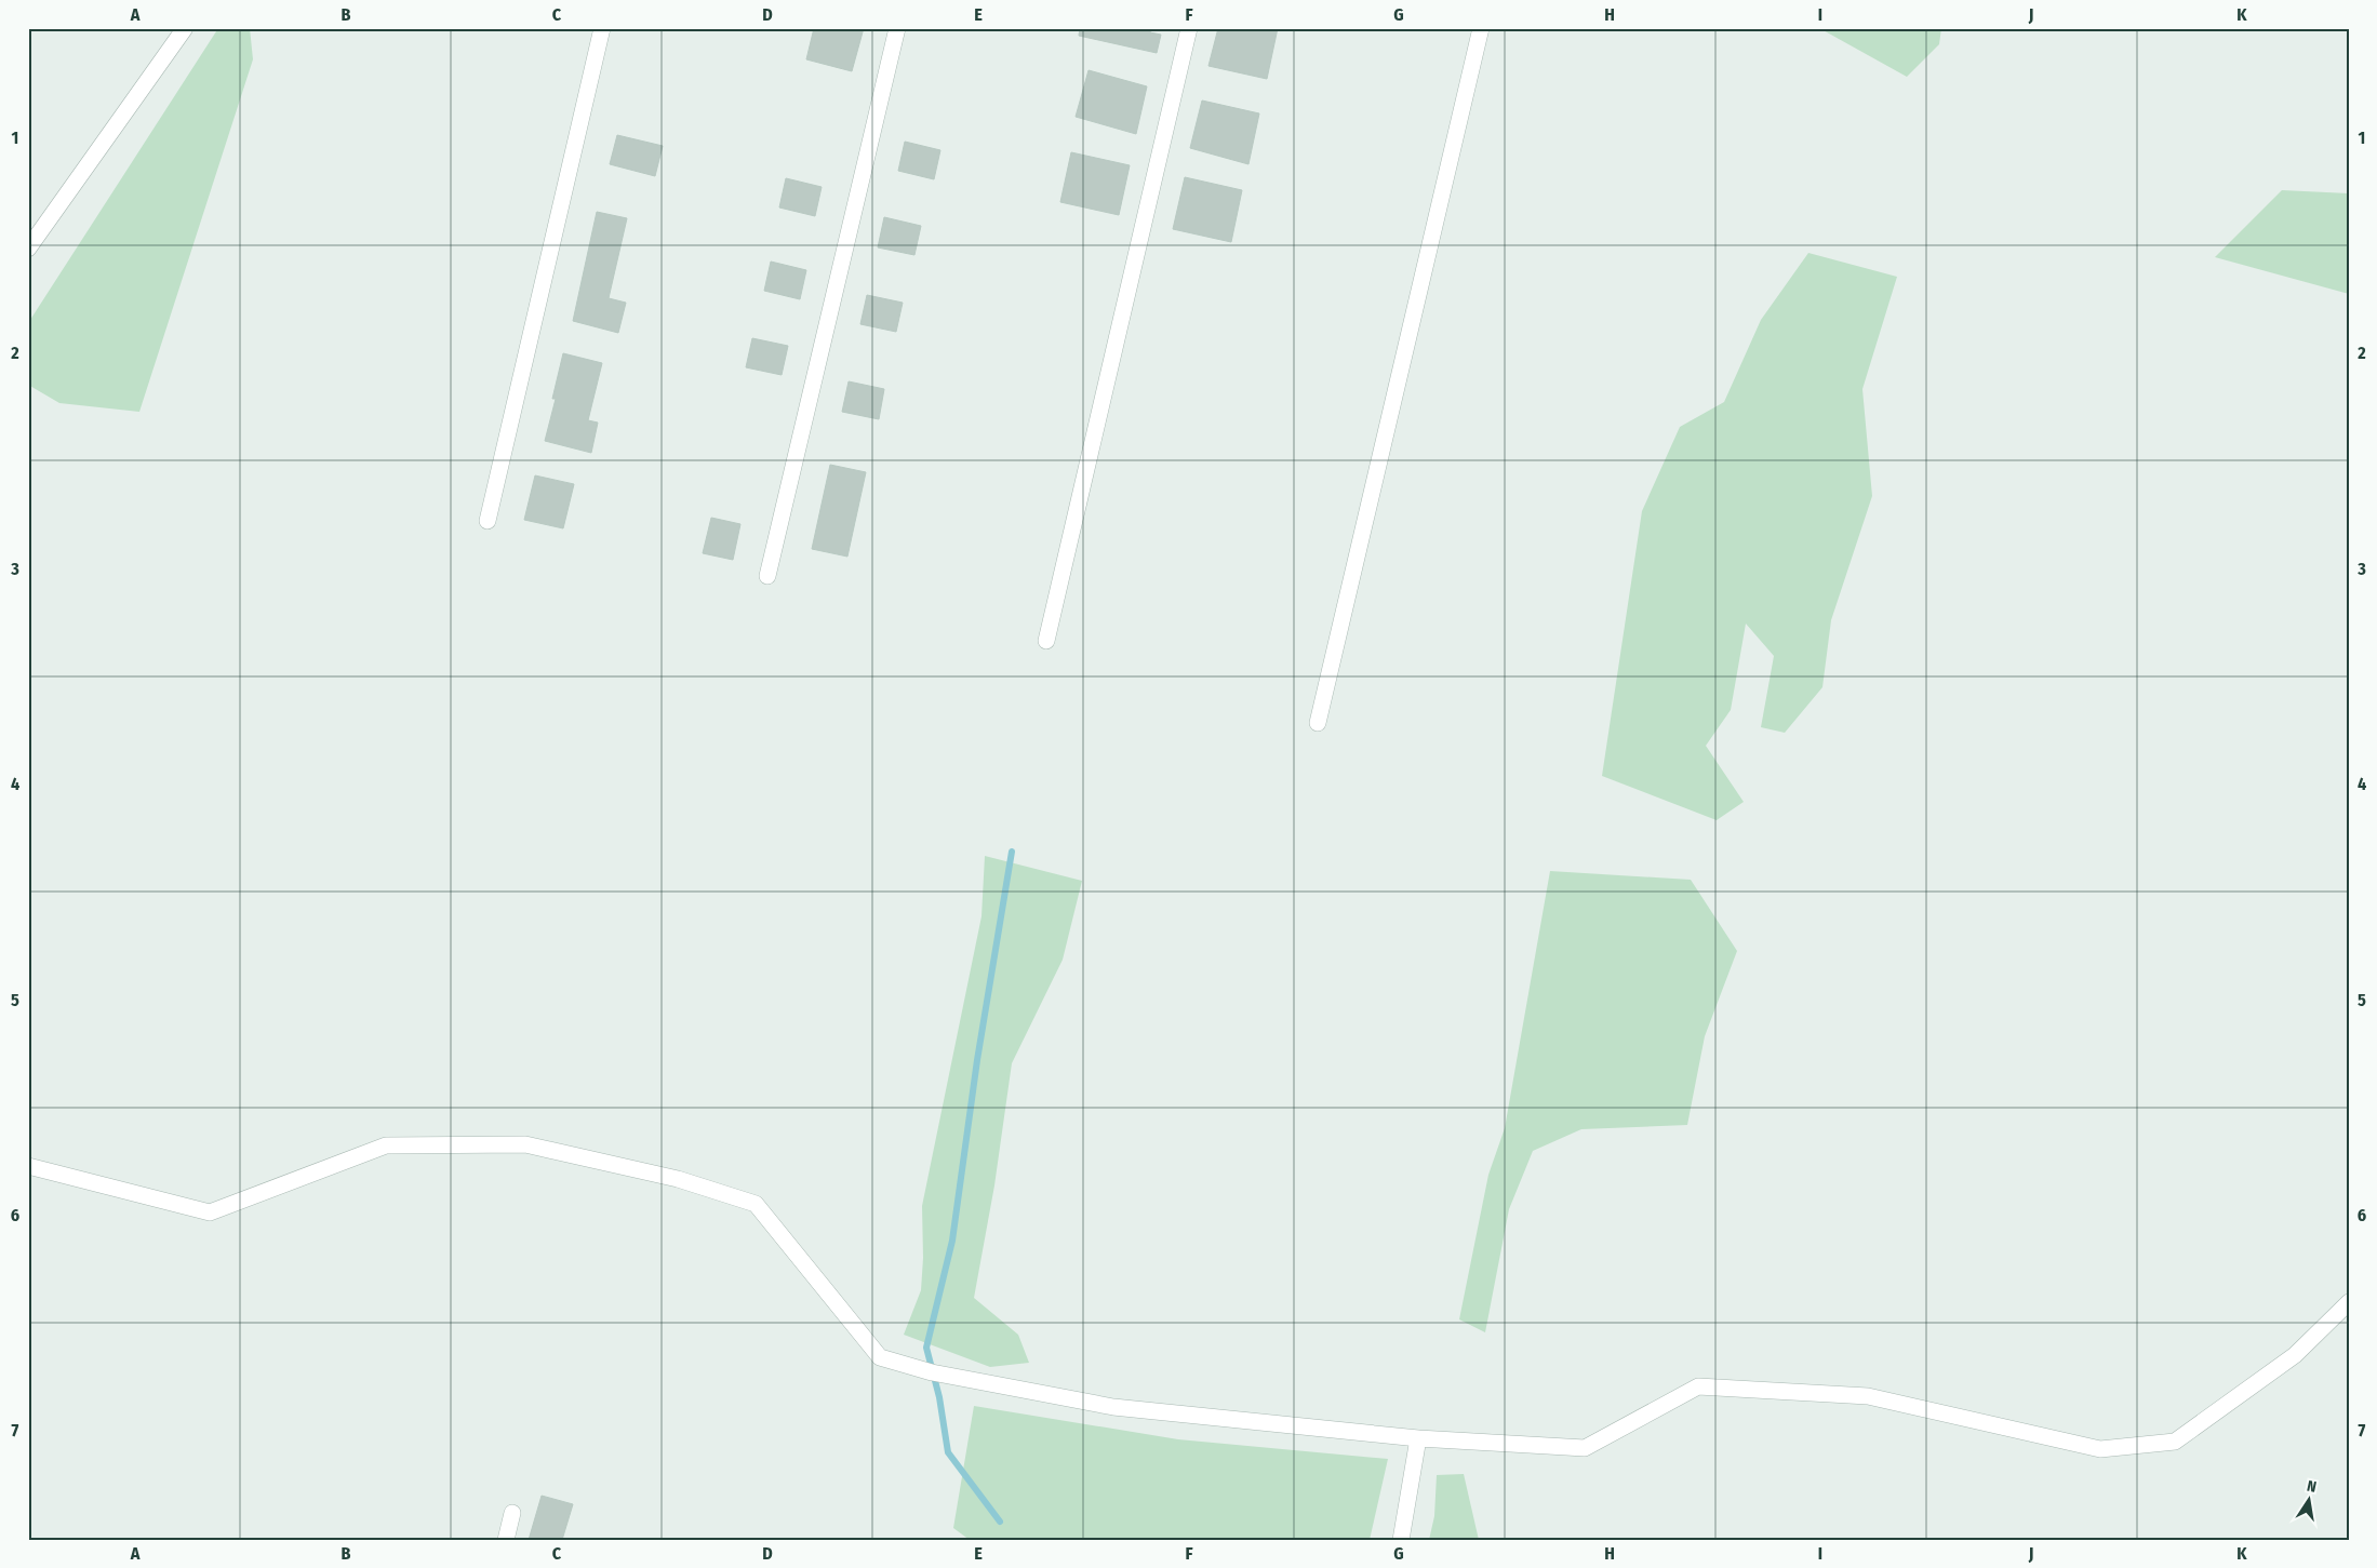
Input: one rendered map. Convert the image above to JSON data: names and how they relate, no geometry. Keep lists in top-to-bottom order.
{
  "north": "top",
  "grid": {
    "columns": [
      "A",
      "B",
      "C",
      "D",
      "E",
      "F",
      "G",
      "H",
      "I",
      "J",
      "K"
    ],
    "rows": [
      "1",
      "2",
      "3",
      "4",
      "5",
      "6",
      "7"
    ]
  }
}
